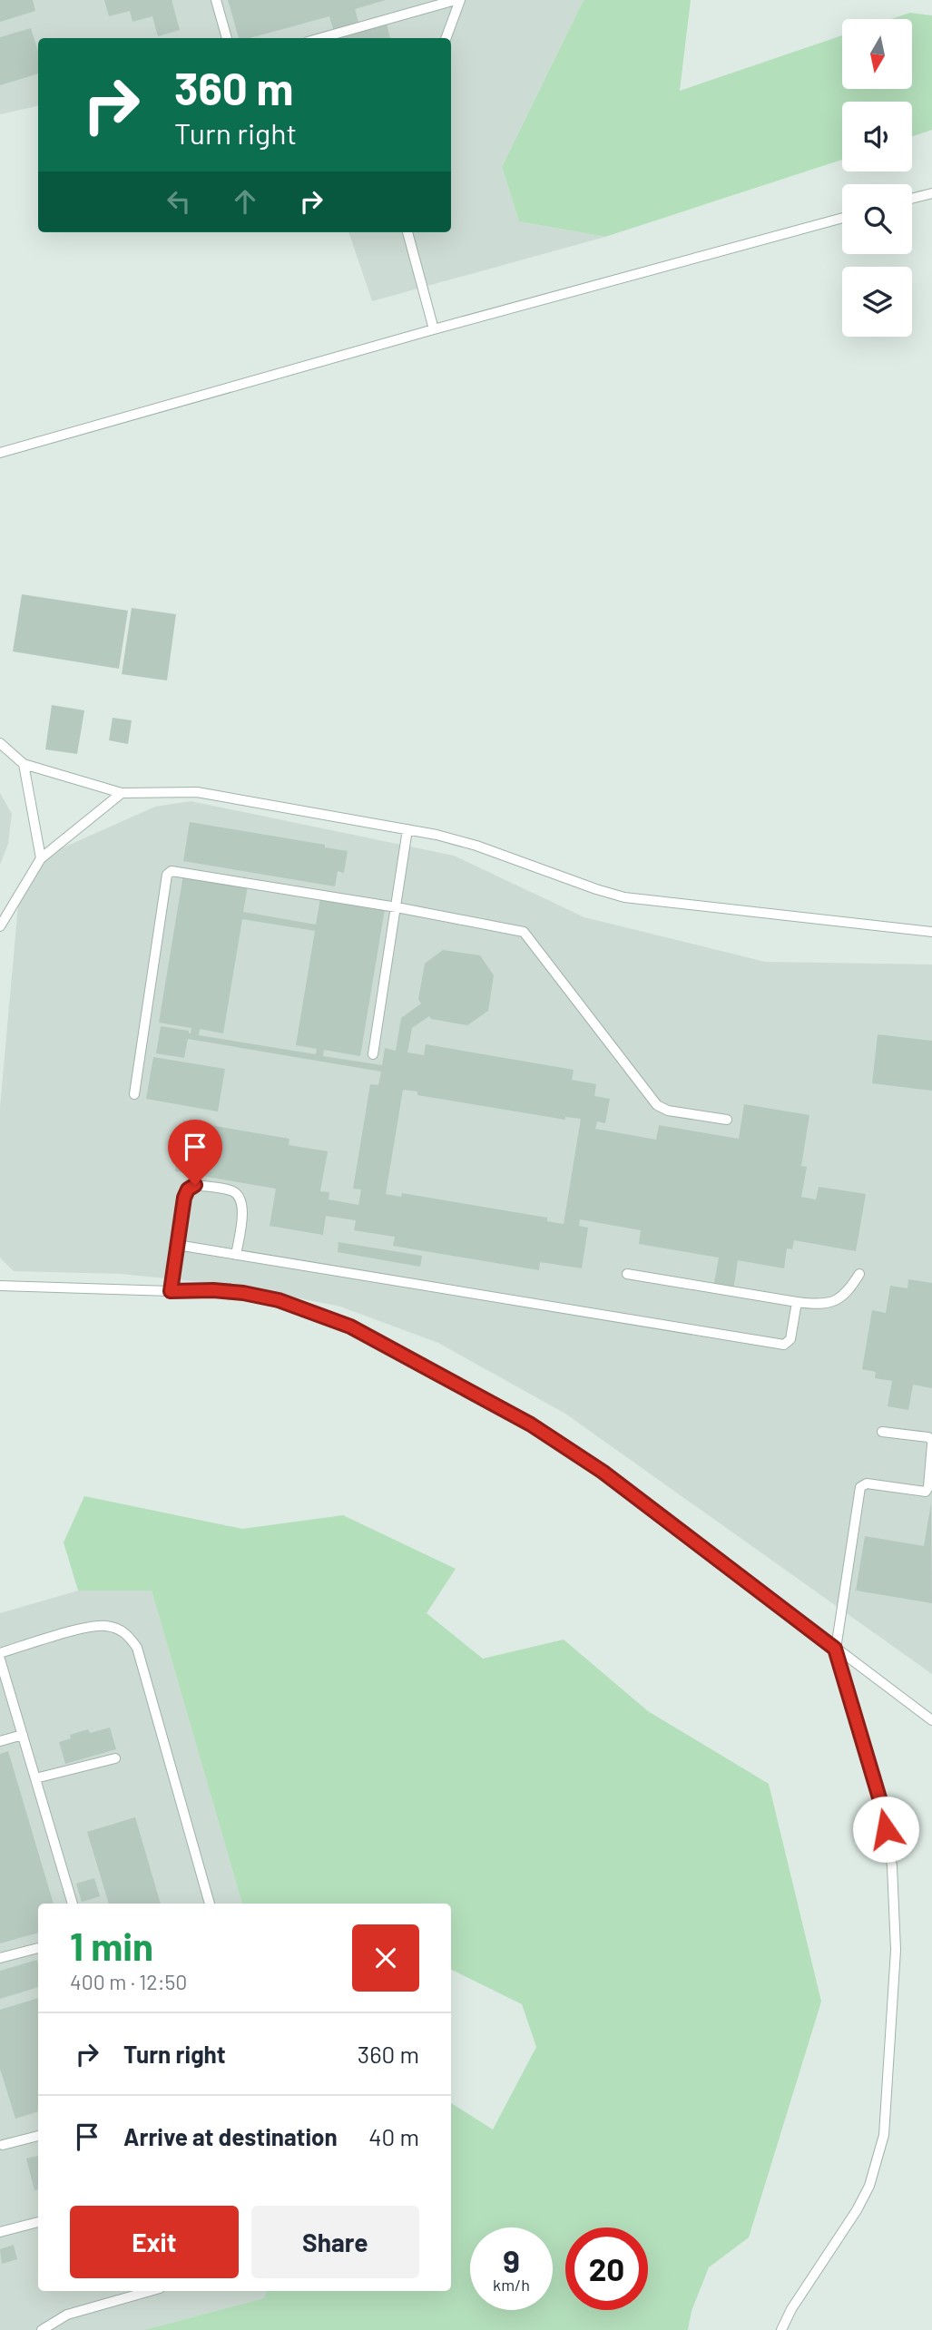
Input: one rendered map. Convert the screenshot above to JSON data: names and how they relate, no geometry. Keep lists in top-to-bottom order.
{
  "north": "bottom",
  "page": {
    "turn": ["360 m", "Turn right"],
    "heading": ["1 min", "400 m · 12:50"],
    "list": [
      {
        "name": "Turn right",
        "value": "360 m"
      },
      {
        "name": "Arrive at destination",
        "value": "40 m"
      }
    ],
    "buttons": ["Exit", "Share"],
    "speed": "9 km/h",
    "limit": "20"
  }
}
